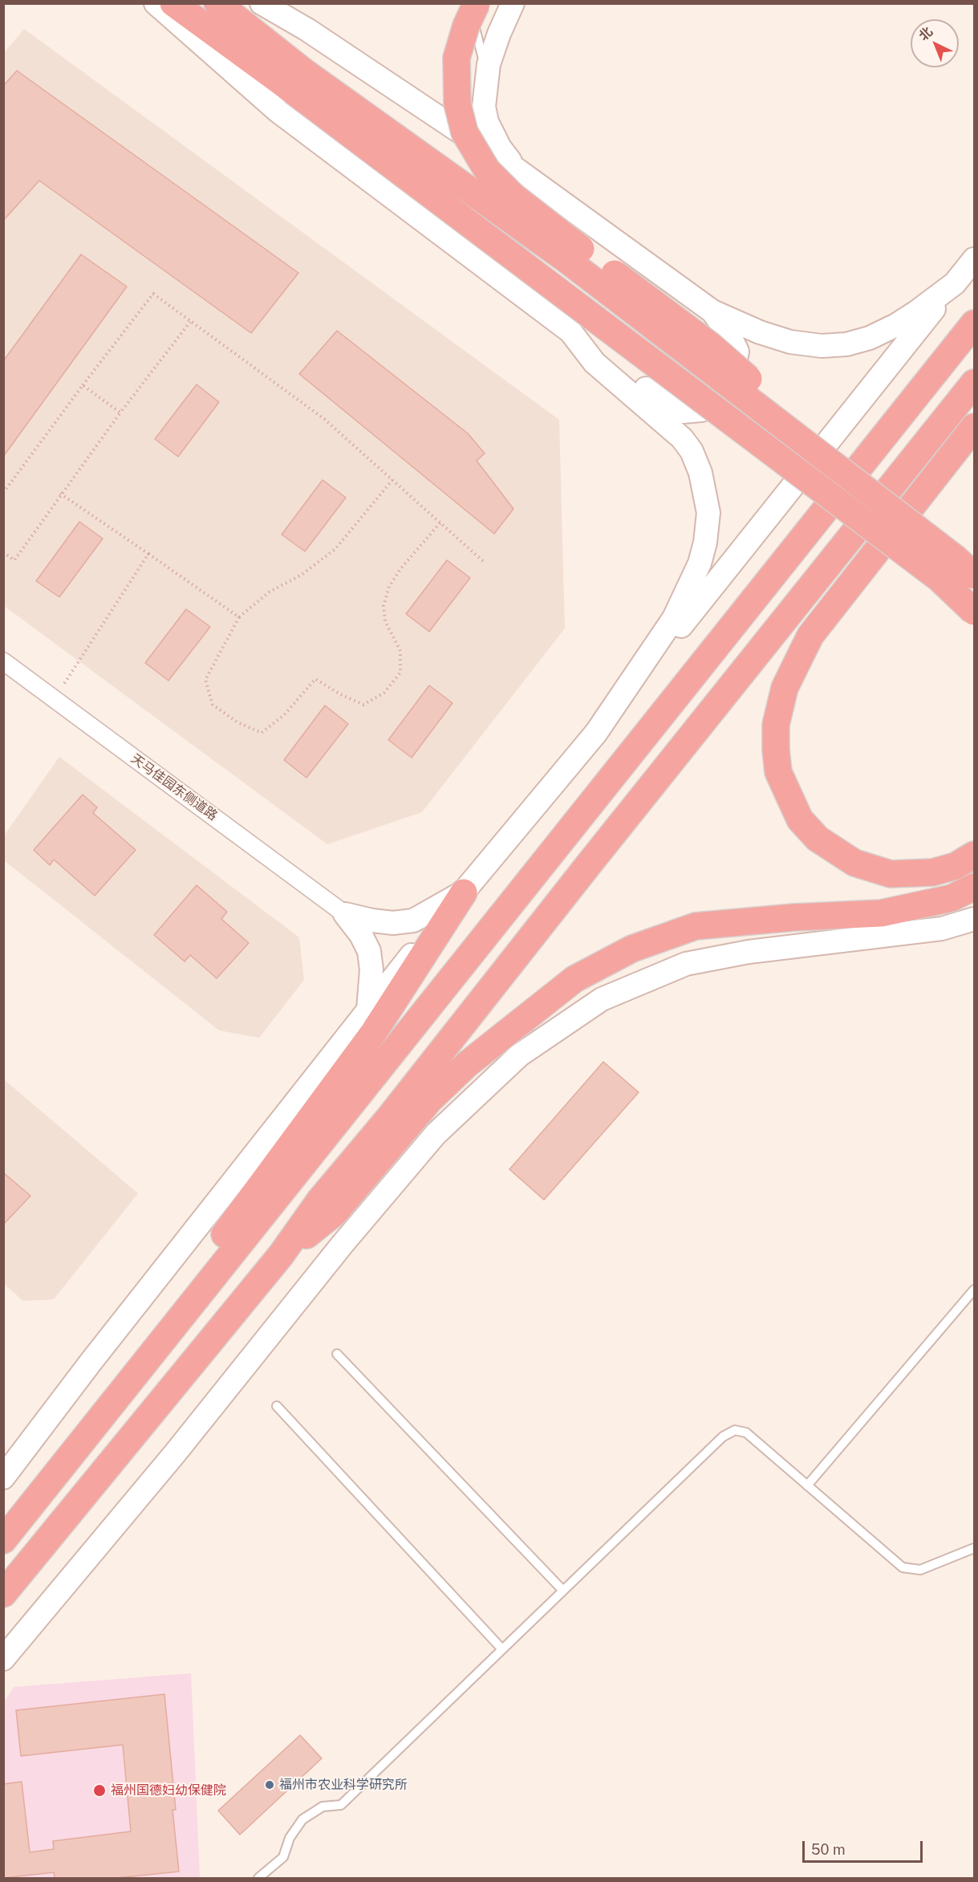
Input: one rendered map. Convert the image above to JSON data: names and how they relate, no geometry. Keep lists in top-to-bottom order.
{
  "streets": {
    "street": ["天马佳园东侧道路"]
  },
  "places": ["福州市农业科学研究所", "福州国德妇幼保健院"],
  "scale_bar": "50 m",
  "north": "top left"
}
